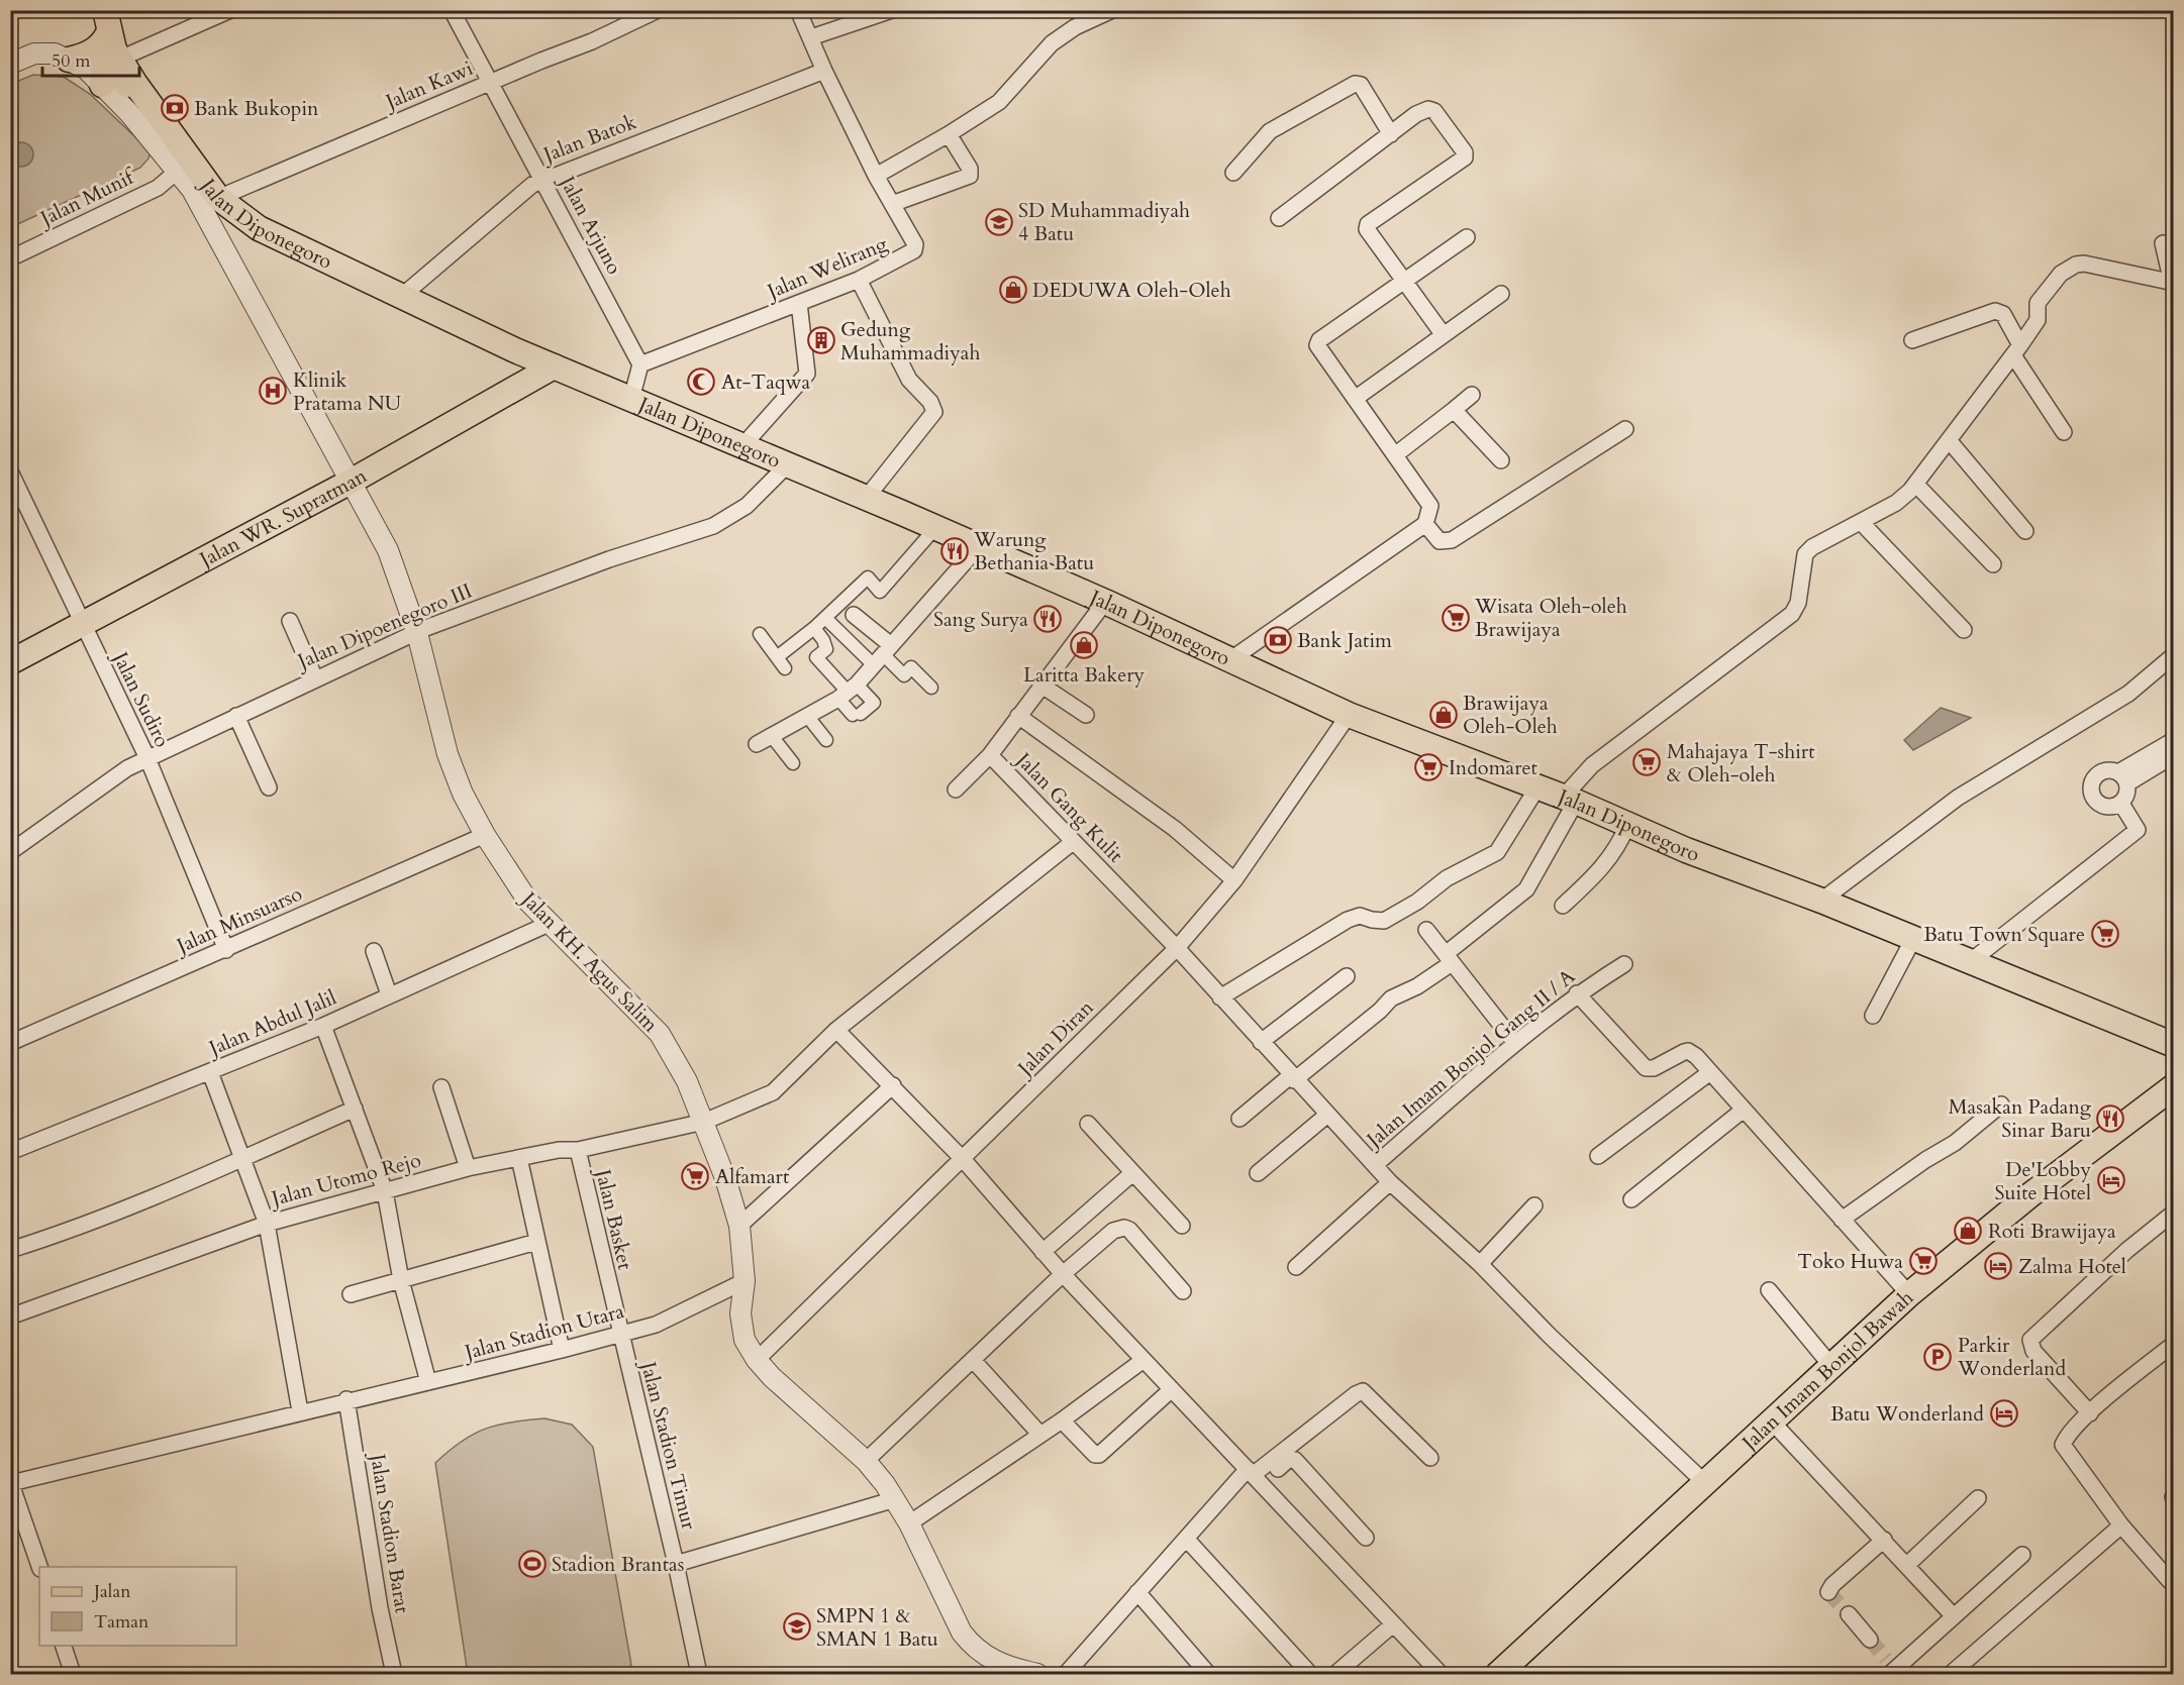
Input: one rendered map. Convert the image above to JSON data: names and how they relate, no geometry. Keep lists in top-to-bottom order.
{
  "streets": {
    "main road": ["Jalan Diponegoro", "Jalan WR. Supratman", "Jalan Imam Bonjol Bawah"],
    "street": [
      "Jalan Kawi",
      "Jalan Batok",
      "Jalan Munif",
      "Jalan Arjuno",
      "Jalan Welirang",
      "Jalan Dipoenegoro III",
      "Jalan Sudiro",
      "Jalan Gang Kulit",
      "Jalan Minsuarso",
      "Jalan KH. Agus Salim",
      "Jalan Abdul Jalil",
      "Jalan Diran",
      "Jalan Imam Bonjol Gang II / A",
      "Jalan Utomo Rejo",
      "Jalan Basket",
      "Jalan Stadion Utara",
      "Jalan Stadion Timur",
      "Jalan Stadion Barat"
    ]
  },
  "crossings": [
    ["Jalan Kawi", "Jalan Diponegoro"],
    ["Jalan Kawi", "Jalan Arjuno"],
    ["Jalan Batok", "Jalan Diponegoro"],
    ["Jalan Batok", "Jalan Arjuno"],
    ["Jalan Batok", "Jalan Welirang"],
    ["Jalan Munif", "Jalan Diponegoro"],
    ["Jalan Munif", "Jalan KH. Agus Salim"],
    ["Jalan Diponegoro", "Jalan WR. Supratman"],
    ["Jalan Diponegoro", "Jalan Dipoenegoro III"],
    ["Jalan Diponegoro", "Jalan Gang Kulit"],
    ["Jalan Diponegoro", "Jalan KH. Agus Salim"],
    ["Jalan Diponegoro", "Jalan Diran"],
    ["Jalan Arjuno", "Jalan Welirang"],
    ["Jalan WR. Supratman", "Jalan Sudiro"],
    ["Jalan WR. Supratman", "Jalan KH. Agus Salim"],
    ["Jalan Dipoenegoro III", "Jalan Sudiro"],
    ["Jalan Dipoenegoro III", "Jalan KH. Agus Salim"],
    ["Jalan Sudiro", "Jalan Minsuarso"],
    ["Jalan Gang Kulit", "Jalan Diran"],
    ["Jalan Gang Kulit", "Jalan Imam Bonjol Gang II / A"],
    ["Jalan Gang Kulit", "Jalan Utomo Rejo"],
    ["Jalan Gang Kulit", "Jalan Imam Bonjol Bawah"],
    ["Jalan Minsuarso", "Jalan KH. Agus Salim"],
    ["Jalan KH. Agus Salim", "Jalan Abdul Jalil"],
    ["Jalan KH. Agus Salim", "Jalan Diran"],
    ["Jalan KH. Agus Salim", "Jalan Utomo Rejo"],
    ["Jalan KH. Agus Salim", "Jalan Stadion Utara"],
    ["Jalan Utomo Rejo", "Jalan Basket"],
    ["Jalan Basket", "Jalan Stadion Utara"],
    ["Jalan Basket", "Jalan Stadion Timur"],
    ["Jalan Stadion Utara", "Jalan Stadion Timur"],
    ["Jalan Stadion Utara", "Jalan Stadion Barat"]
  ],
  "places": {
    "bank": ["Bank Bukopin", "Bank Jatim"],
    "school or university": ["SD Muhammadiyah 4 Batu", "SMPN 1 & SMAN 1 Batu"],
    "shop": [
      "DEDUWA Oleh-Oleh",
      "Laritta Bakery",
      "Brawijaya Oleh-Oleh",
      "Roti Brawijaya"
    ],
    "building": ["Gedung Muhammadiyah"],
    "mosque": ["At-Taqwa"],
    "hospital": ["Klinik Pratama NU"],
    "restaurant": ["Warung Bethania Batu", "Sang Surya", "Masakan Padang Sinar Baru"],
    "supermarket": [
      "Wisata Oleh-oleh Brawijaya",
      "Mahajaya T-shirt & Oleh-oleh",
      "Indomaret",
      "Batu Town Square",
      "Alfamart",
      "Toko Huwa"
    ],
    "hotel": ["De'Lobby Suite Hotel", "Zalma Hotel", "Batu Wonderland"],
    "parking": ["Parkir Wonderland"],
    "sports": ["Stadion Brantas"]
  },
  "legend": ["Jalan", "Taman"],
  "scale_bar": "50 m"
}
